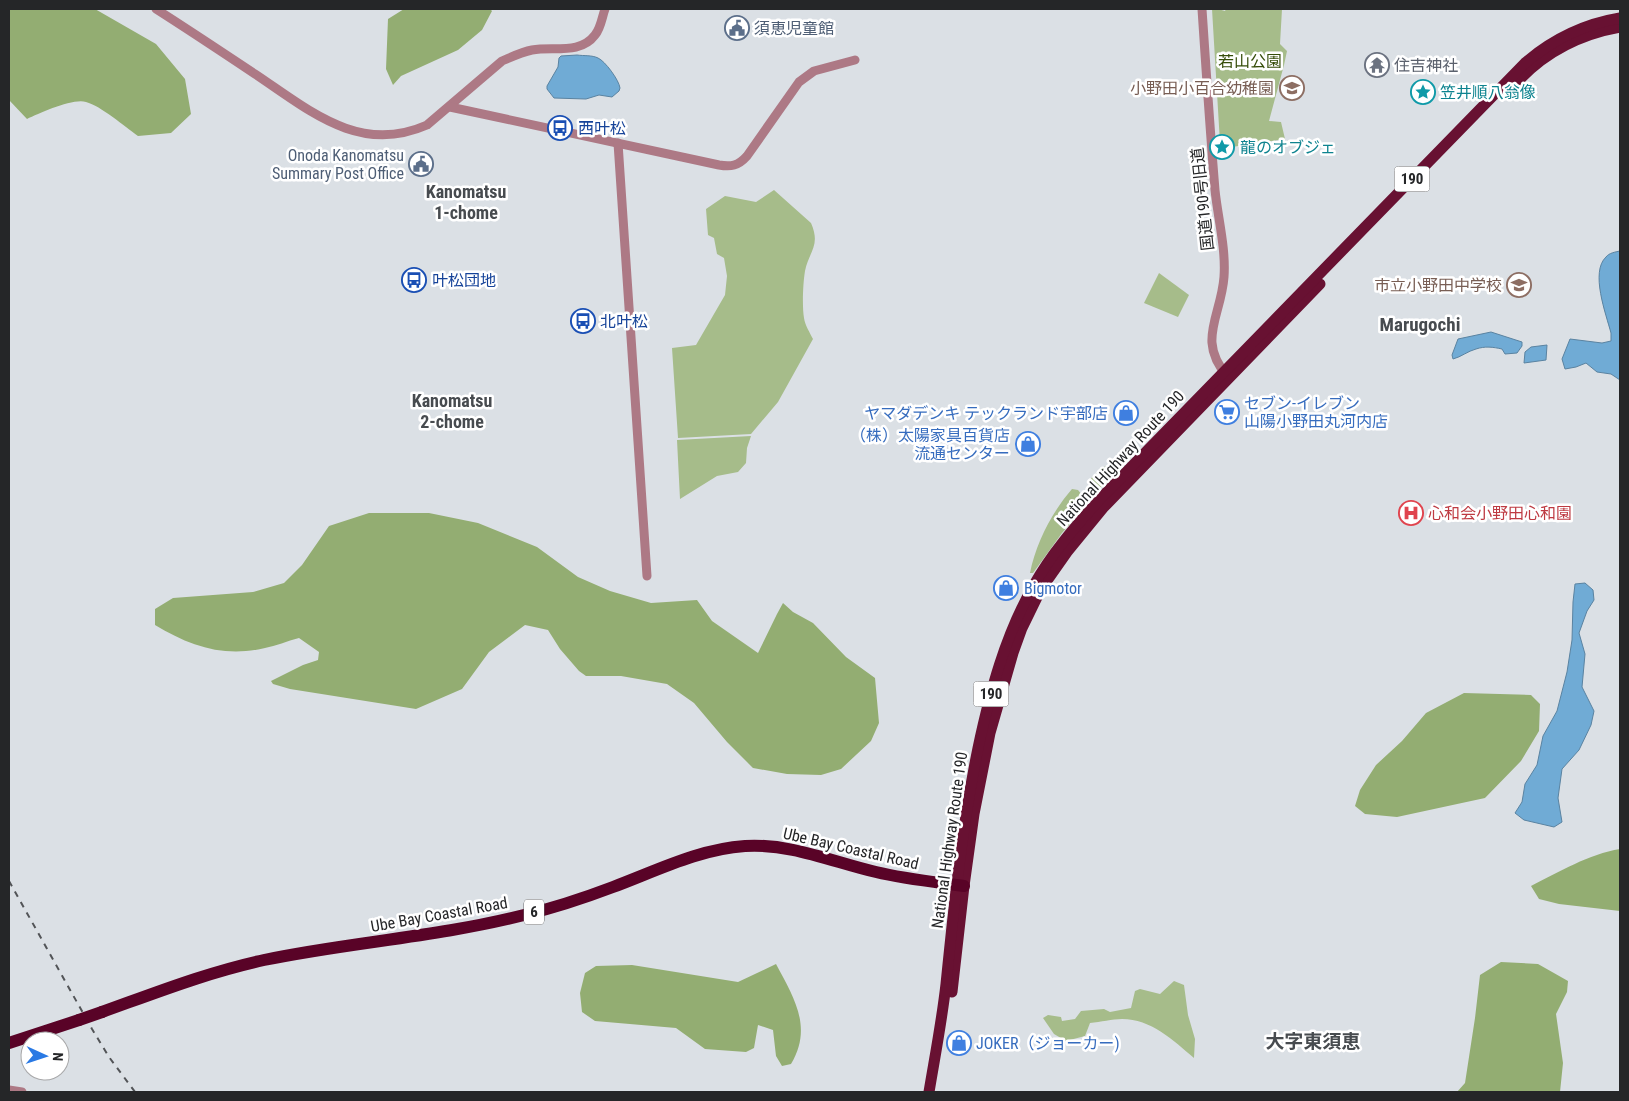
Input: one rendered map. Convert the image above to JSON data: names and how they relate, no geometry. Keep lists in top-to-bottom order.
{
  "streets": {
    "highway": [
      "190",
      "National Highway Route 190",
      "Ube Bay Coastal Road",
      "6"
    ],
    "street": ["国道190号旧道"]
  },
  "crossings": [
    ["国道190号旧道", "National Highway Route 190"],
    ["National Highway Route 190", "Ube Bay Coastal Road"]
  ],
  "districts": [
    "Kanomatsu 1-chome",
    "Marugochi",
    "Kanomatsu 2-chome",
    "大字東須恵"
  ],
  "parks": ["若山公園"],
  "places": {
    "public building": ["須恵児童館", "Onoda Kanomatsu Summary Post Office"],
    "temple": ["住吉神社"],
    "school or university": ["小野田小百合幼稚園", "市立小野田中学校"],
    "place": ["笠井順八翁像", "龍のオブジェ"],
    "bus stop": ["西叶松", "叶松団地", "北叶松"],
    "supermarket": ["セブン-イレブン 山陽小野田丸河内店"],
    "shop": [
      "ヤマダデンキ テックランド宇部店",
      "（株）太陽家具百貨店 流通センター",
      "Bigmotor",
      "JOKER（ジョーカー)"
    ],
    "hospital": ["心和会小野田心和園"]
  },
  "north": "right"
}
